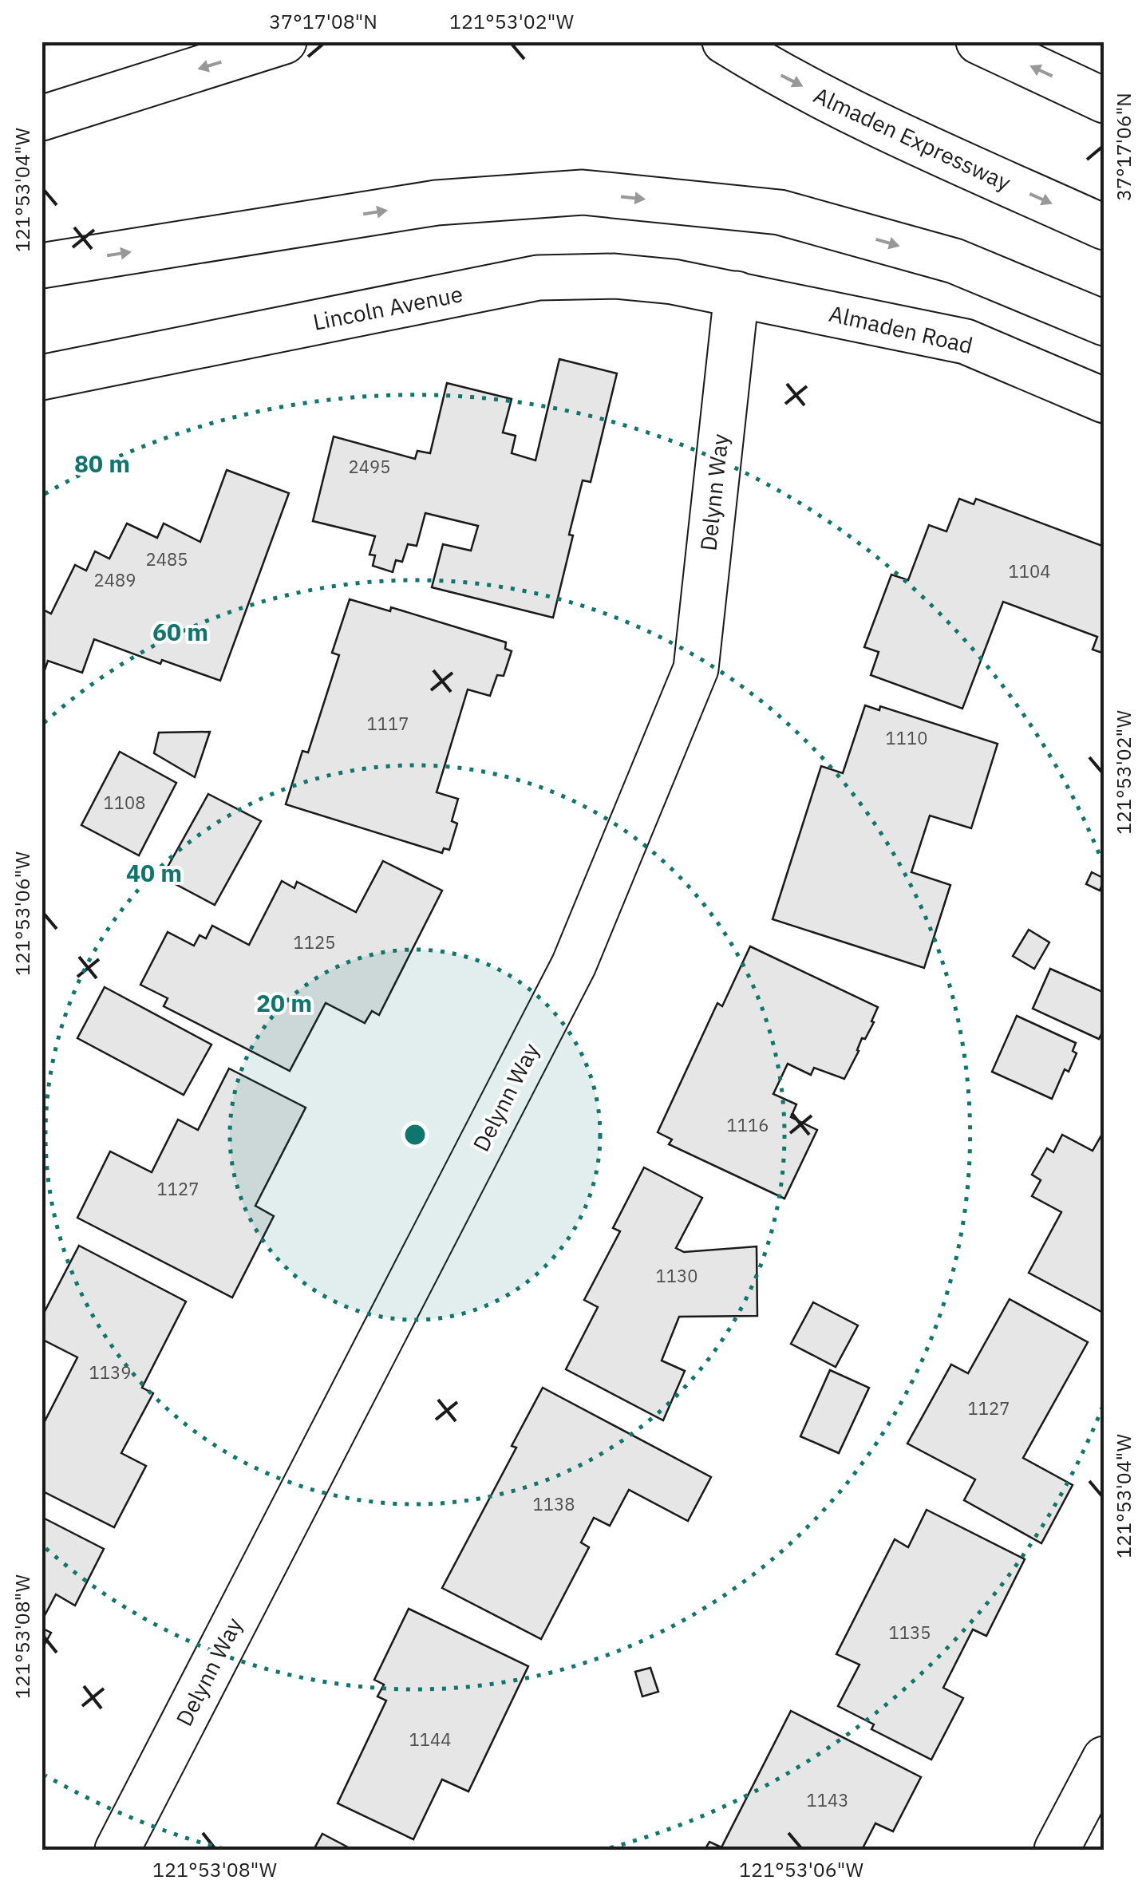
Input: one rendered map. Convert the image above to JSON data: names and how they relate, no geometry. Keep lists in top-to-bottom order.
{
  "streets": {
    "street": [
      "Almaden Expressway",
      "Lincoln Avenue",
      "Almaden Road",
      "Delynn Way"
    ]
  },
  "crossings": [
    ["Lincoln Avenue", "Almaden Road"],
    ["Lincoln Avenue", "Delynn Way"],
    ["Almaden Road", "Delynn Way"]
  ],
  "house_numbers": [
    "2495",
    "2485",
    "1104",
    "2489",
    "1117",
    "1110",
    "1108",
    "1125",
    "1116",
    "1127",
    "1130",
    "1139",
    "1127",
    "1138",
    "1135",
    "1144",
    "1143"
  ],
  "coordinates": [
    "37°17'08\"N",
    "121°53'02\"W",
    "37°17'06\"N",
    "121°53'04\"W",
    "121°53'06\"W",
    "121°53'08\"W"
  ],
  "rings": [
    "80 m",
    "60 m",
    "40 m",
    "20 m"
  ]
}
